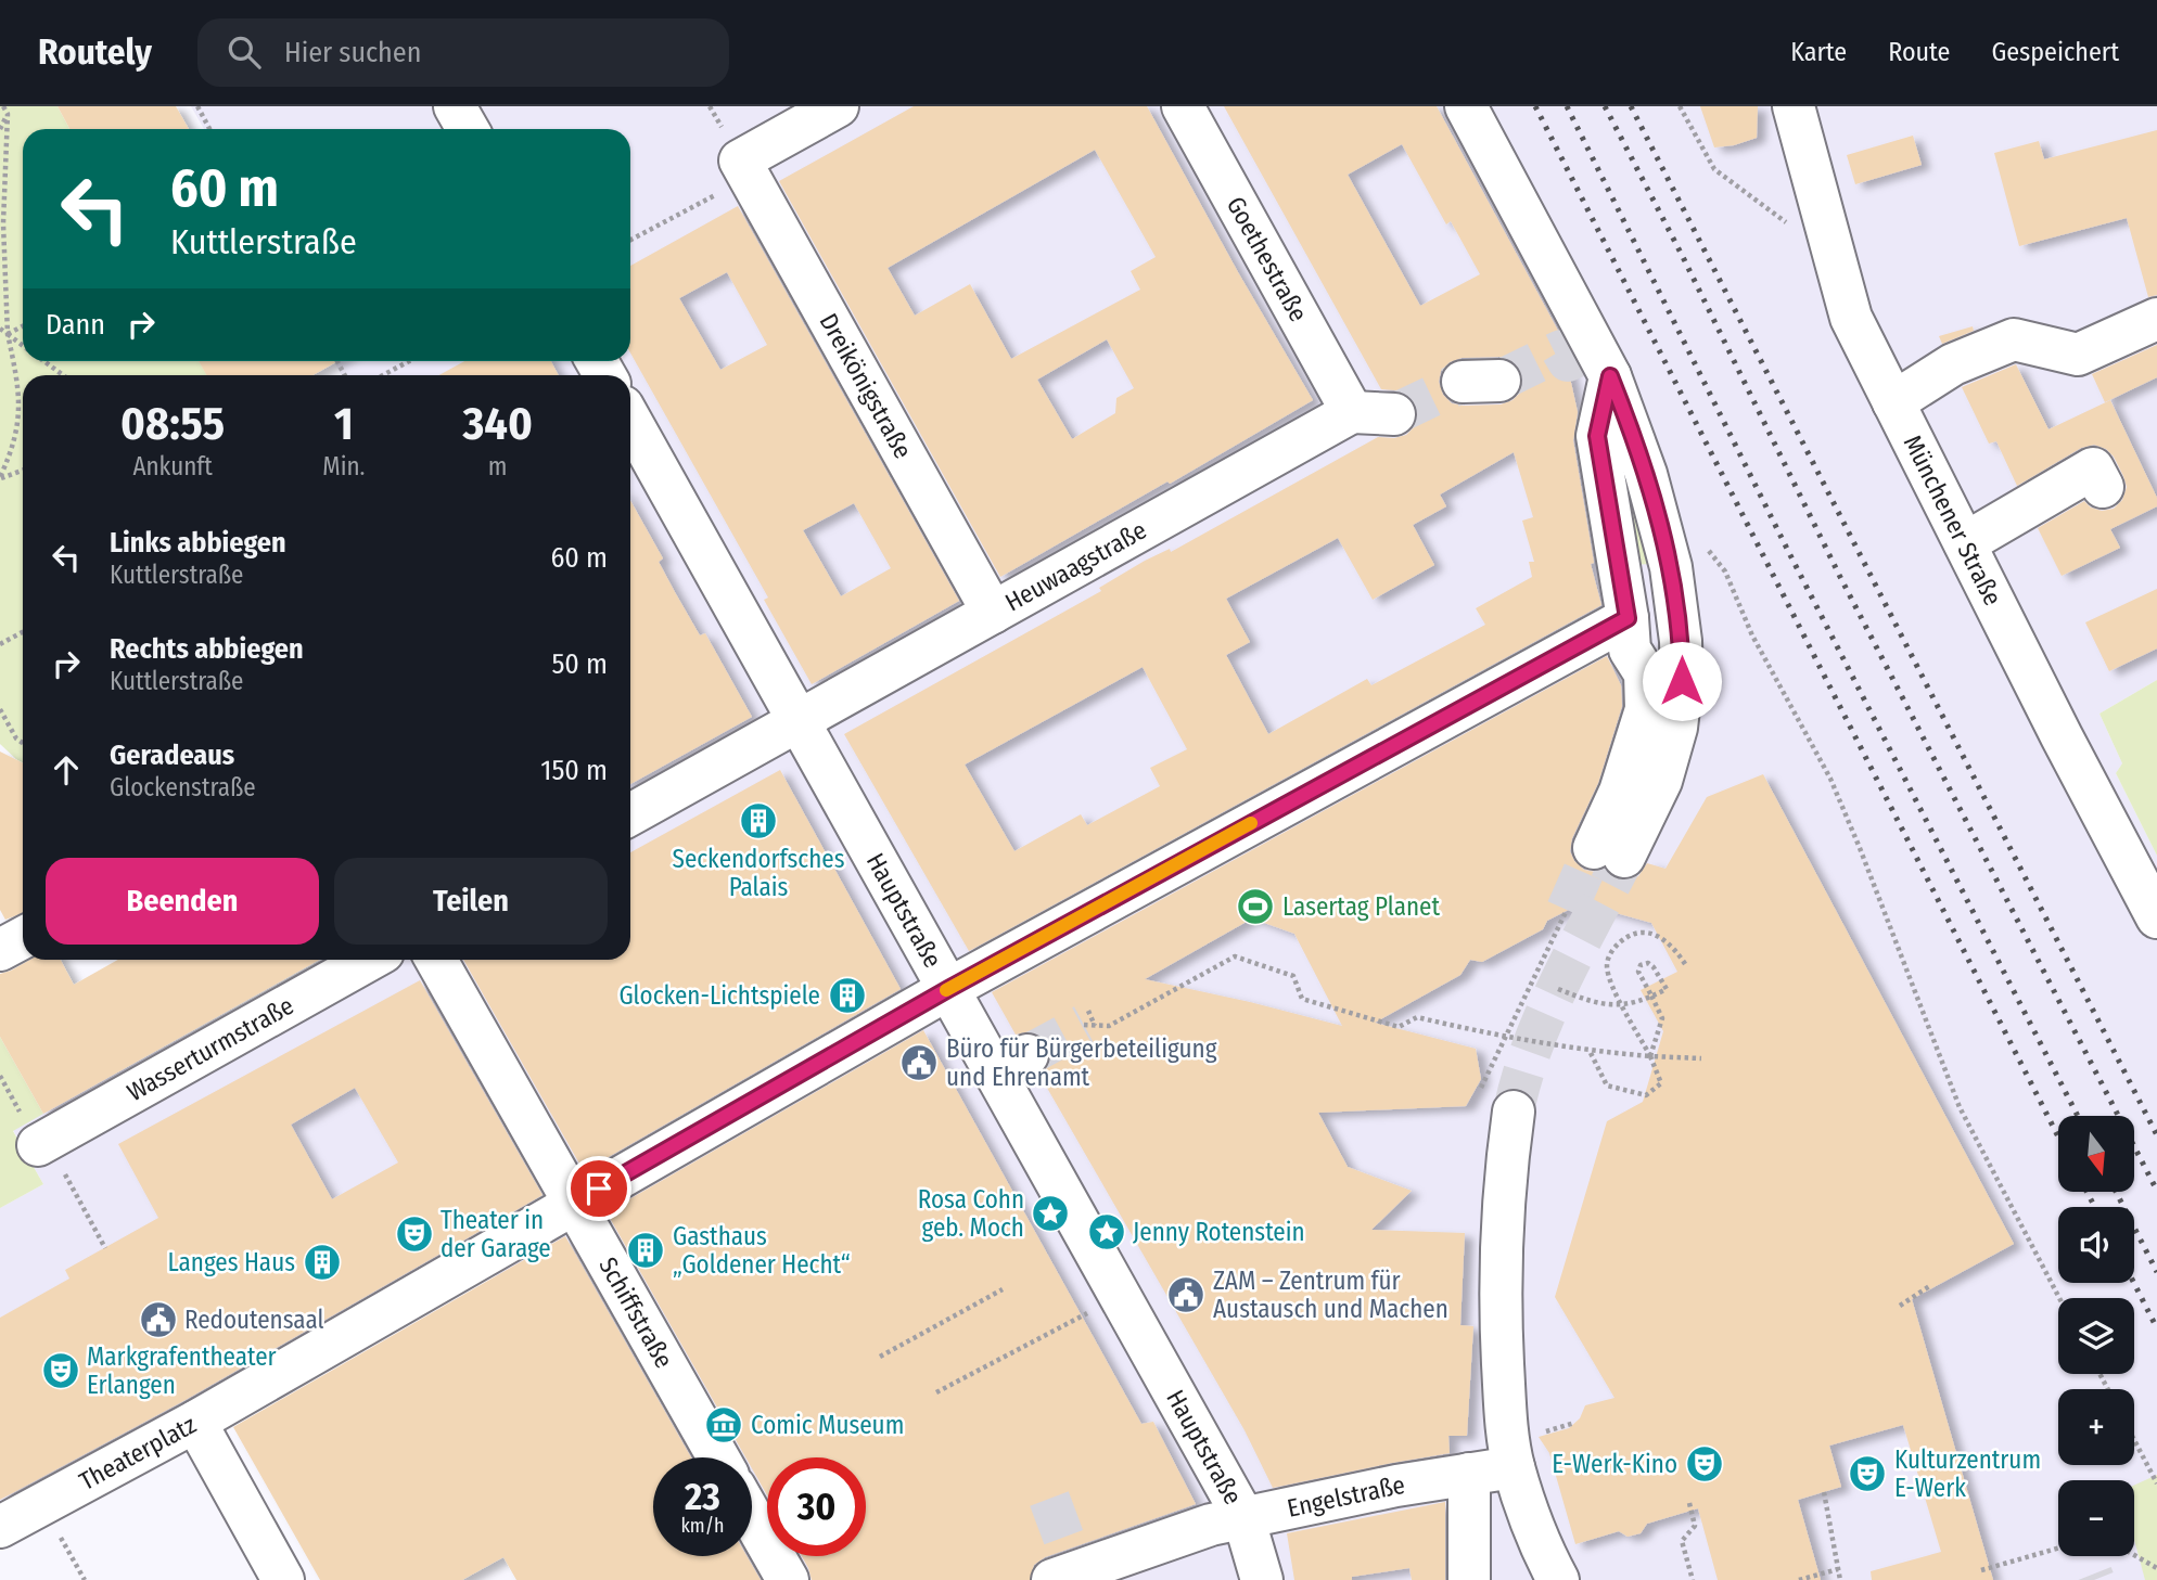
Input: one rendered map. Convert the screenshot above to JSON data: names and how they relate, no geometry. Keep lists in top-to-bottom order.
{
  "streets": {
    "street": [
      "Goethestraße",
      "Dreikönigstraße",
      "Münchener Straße",
      "Heuwaagstraße",
      "Hauptstraße",
      "Wasserturmstraße",
      "Schiffstraße",
      "Theaterplatz",
      "Engelstraße"
    ]
  },
  "crossings": [
    ["Goethestraße", "Heuwaagstraße"],
    ["Dreikönigstraße", "Heuwaagstraße"],
    ["Heuwaagstraße", "Hauptstraße"],
    ["Hauptstraße", "Engelstraße"]
  ],
  "places": {
    "building": [
      "Seckendorfsches Palais",
      "Glocken-Lichtspiele",
      "Gasthaus „Goldener Hecht“",
      "Langes Haus"
    ],
    "sports": ["Lasertag Planet"],
    "public building": ["Büro für Bürgerbeteiligung und Ehrenamt", "ZAM – Zentrum für Austausch und Machen", "Redoutensaal"],
    "place": ["Rosa Cohn geb. Moch", "Jenny Rotenstein"],
    "theatre": [
      "Theater in der Garage",
      "Markgrafentheater Erlangen",
      "E-Werk-Kino",
      "Kulturzentrum E-Werk"
    ],
    "museum": ["Comic Museum"]
  },
  "north": "bottom",
  "page": {
    "header": "Routely",
    "search": "Hier suchen",
    "nav": ["Karte", "Route", "Gespeichert"],
    "turn": ["60 m", "Kuttlerstraße"],
    "then": "Dann",
    "eta": [
      "08:55",
      "Ankunft",
      "1",
      "Min.",
      "340",
      "m"
    ],
    "list": [
      {
        "name": "Links abbiegen",
        "note": "Kuttlerstraße",
        "value": "60 m"
      },
      {
        "name": "Rechts abbiegen",
        "note": "Kuttlerstraße",
        "value": "50 m"
      },
      {
        "name": "Geradeaus",
        "note": "Glockenstraße",
        "value": "150 m"
      }
    ],
    "buttons": ["Beenden", "Teilen"],
    "map_buttons": ["+", "−"],
    "speed": "23 km/h",
    "limit": "30"
  }
}
